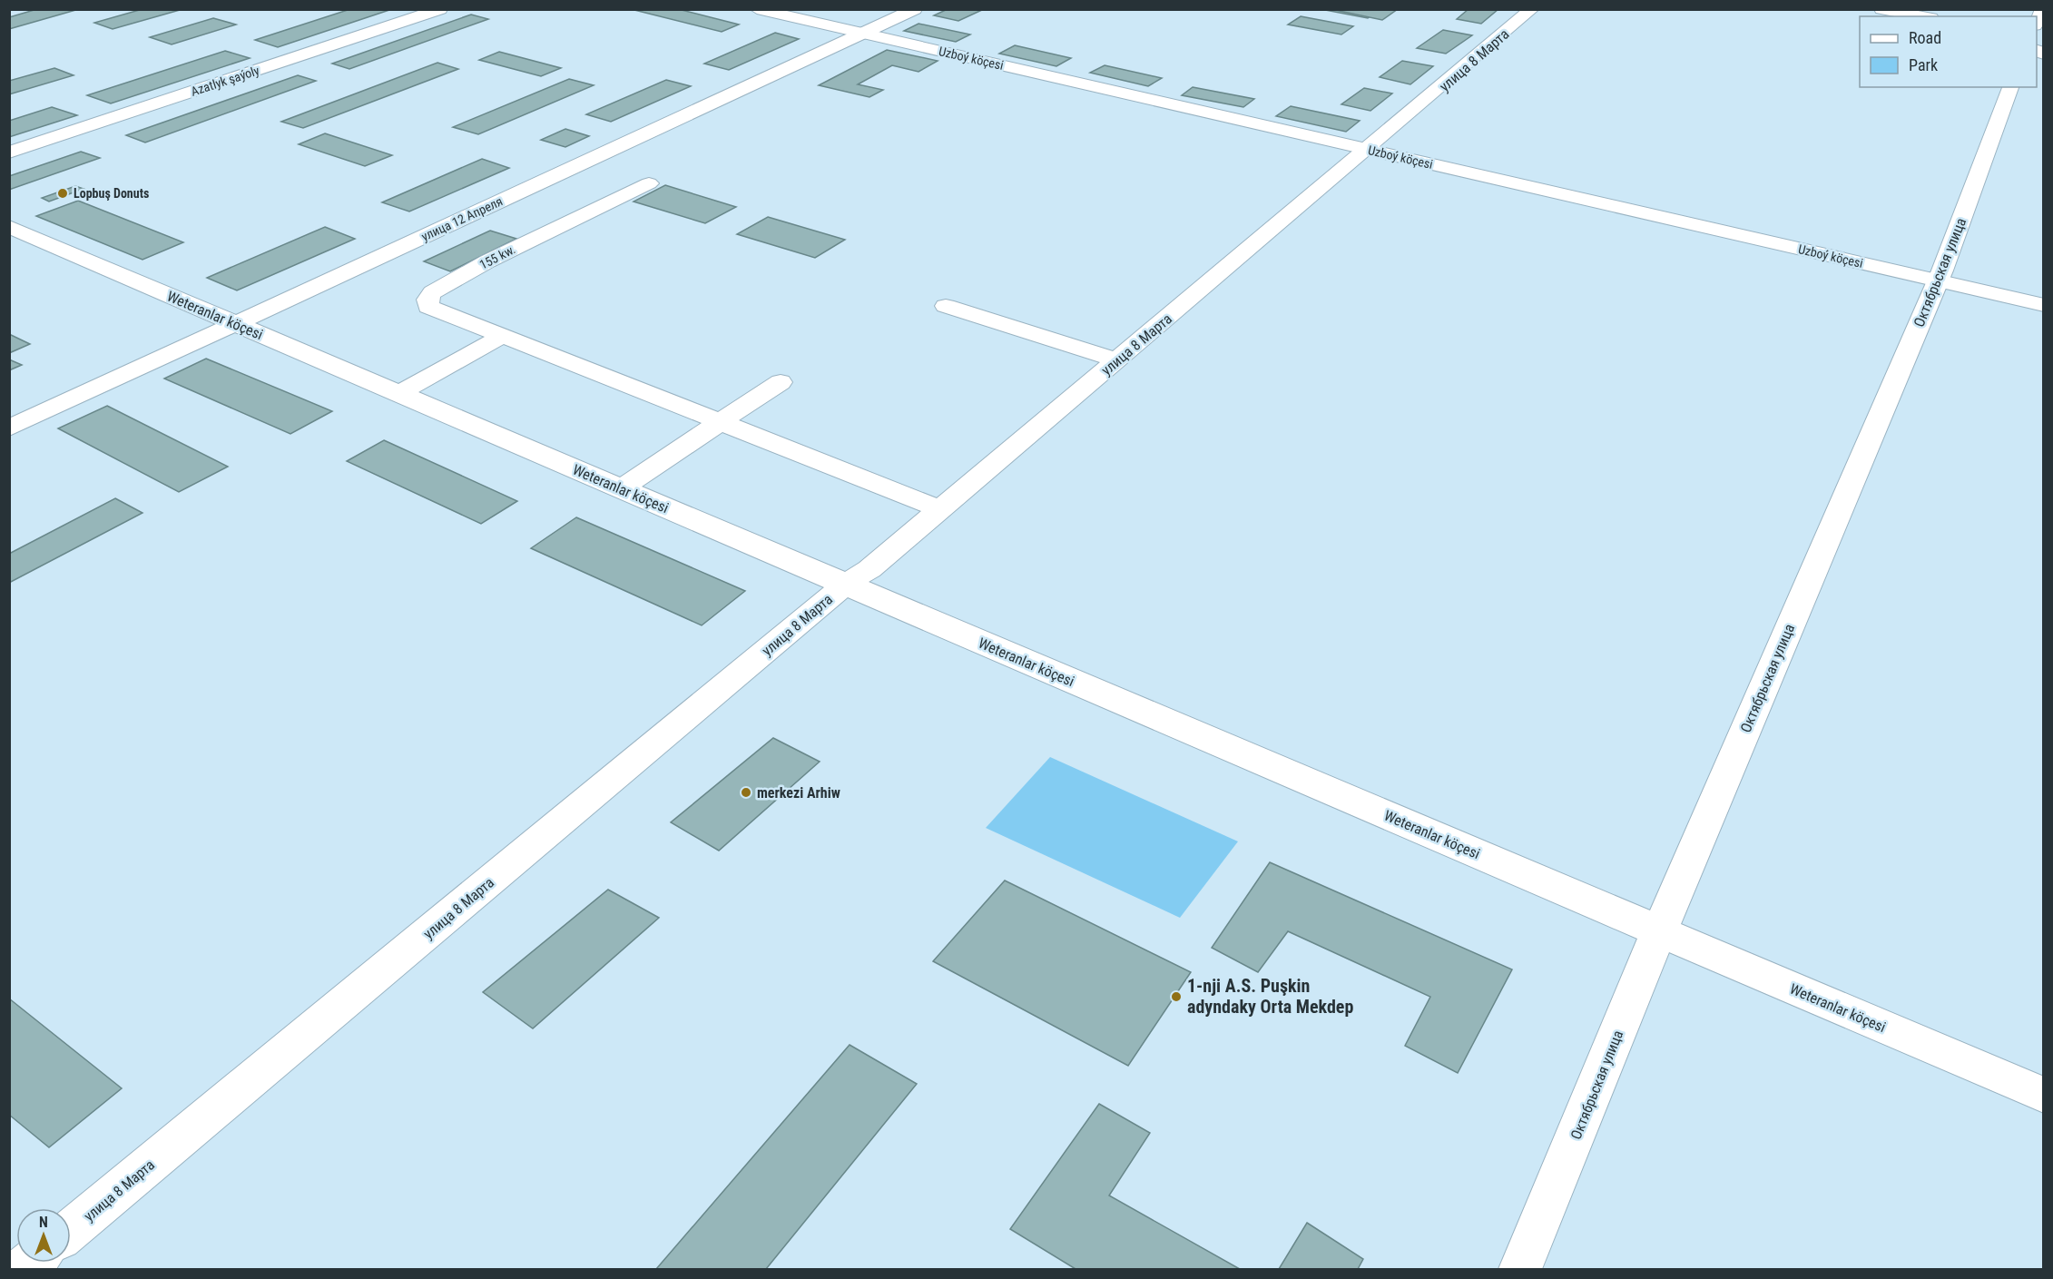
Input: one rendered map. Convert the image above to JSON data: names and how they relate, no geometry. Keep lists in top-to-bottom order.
{
  "streets": {
    "street": [
      "Uzboý köçesi",
      "улица 8 Марта",
      "Azatlyk şaýoly",
      "улица 12 Апреля",
      "155 kw.",
      "Октябрьская улица",
      "Weteranlar köçesi"
    ]
  },
  "crossings": [
    ["Uzboý köçesi", "улица 8 Марта"],
    ["Uzboý köçesi", "улица 12 Апреля"],
    ["Uzboý köçesi", "Октябрьская улица"],
    ["улица 8 Марта", "Weteranlar köçesi"],
    ["улица 12 Апреля", "Weteranlar köçesi"],
    ["Октябрьская улица", "Weteranlar köçesi"]
  ],
  "places": ["Lopbuş Donuts", "merkezi Arhiw", "1-nji A.S. Puşkin adyndaky Orta Mekdep"],
  "legend": ["Road", "Park"],
  "north": "top"
}
